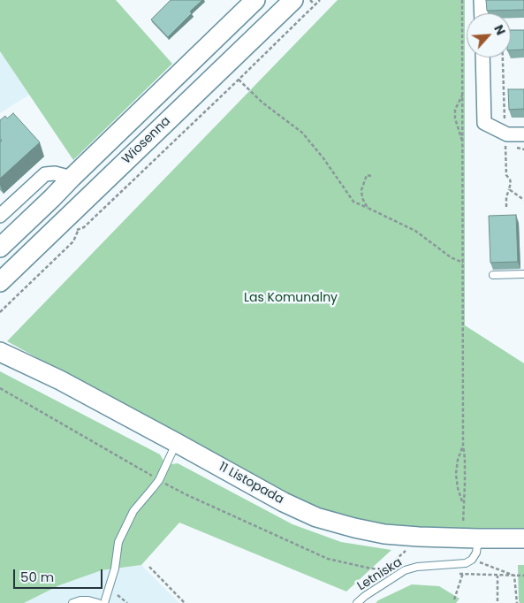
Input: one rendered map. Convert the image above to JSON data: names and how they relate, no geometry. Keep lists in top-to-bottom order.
{
  "streets": {
    "main road": ["Wiosenna", "11 Listopada"],
    "lane": ["Letniska"]
  },
  "parks": ["Las Komunalny"],
  "scale_bar": "50 m",
  "north": "top right"
}
